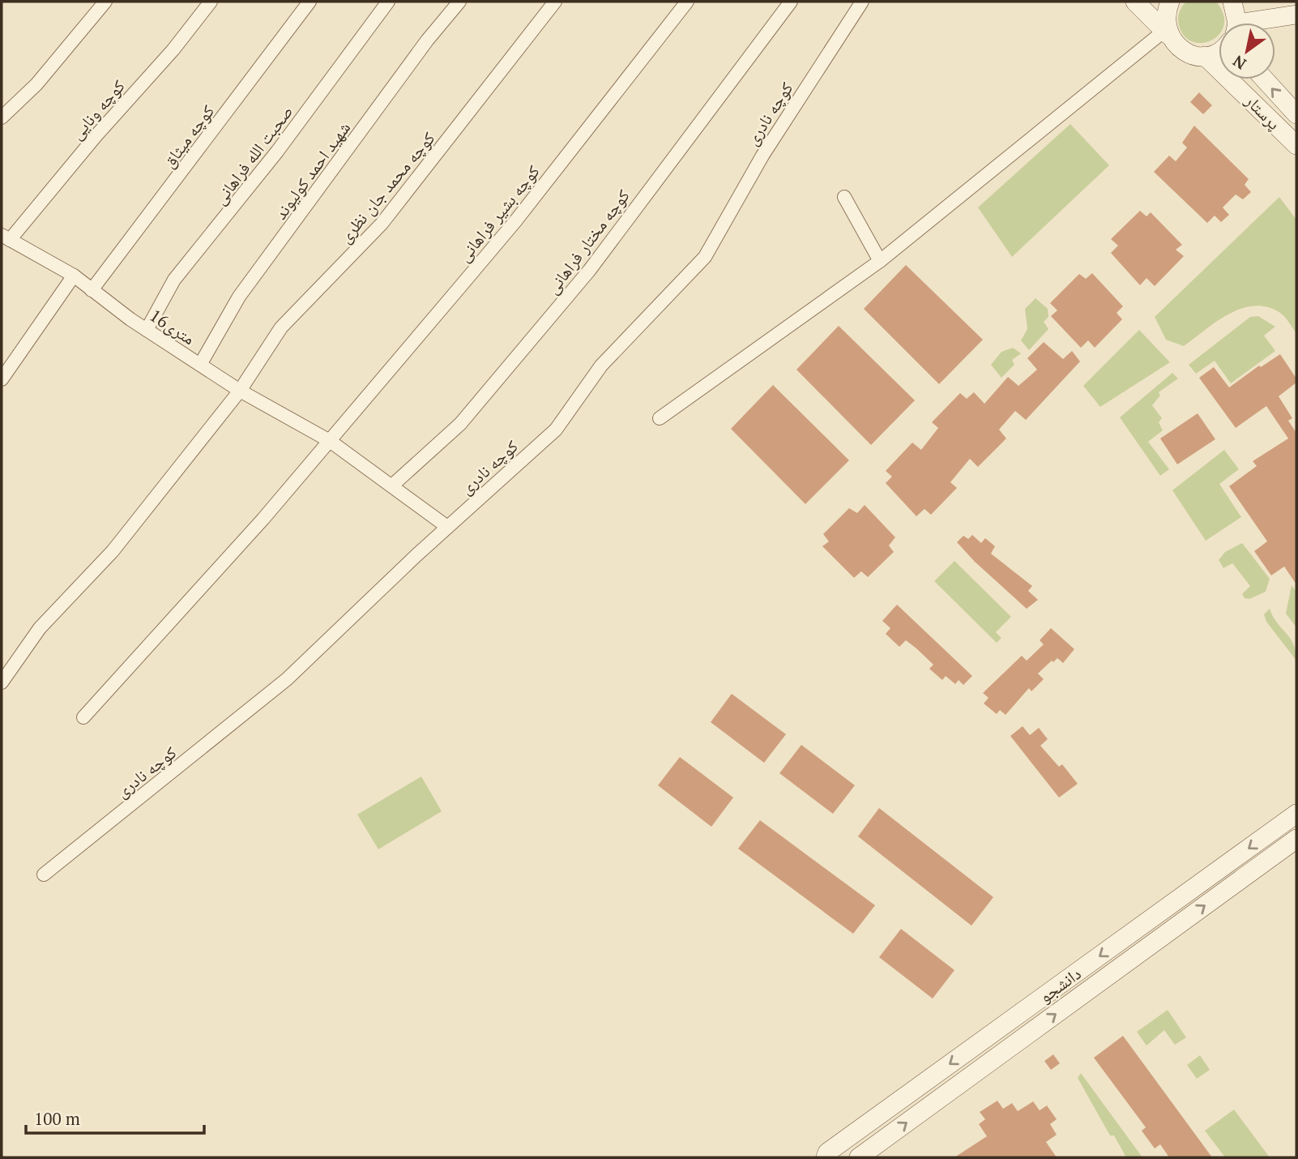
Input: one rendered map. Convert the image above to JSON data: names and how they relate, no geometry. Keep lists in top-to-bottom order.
{
  "streets": {
    "main road": ["پرستار", "دانشجو"],
    "street": [
      "کوچه ونایی",
      "کوچه نادری",
      "کوچه میثاق",
      "صحبت الله فراهانی",
      "شهید احمد کولیوند",
      "کوچه محمد جان نظری",
      "کوچه بشیر فراهانی",
      "کوچه مختار فراهانی",
      "16متری"
    ]
  },
  "crossings": [
    ["کوچه ونایی", "16متری"],
    ["کوچه نادری", "16متری"],
    ["کوچه میثاق", "16متری"],
    ["صحبت الله فراهانی", "16متری"],
    ["شهید احمد کولیوند", "16متری"],
    ["کوچه محمد جان نظری", "16متری"],
    ["کوچه بشیر فراهانی", "16متری"],
    ["کوچه مختار فراهانی", "16متری"]
  ],
  "scale_bar": "100 m",
  "north": "bottom left"
}
